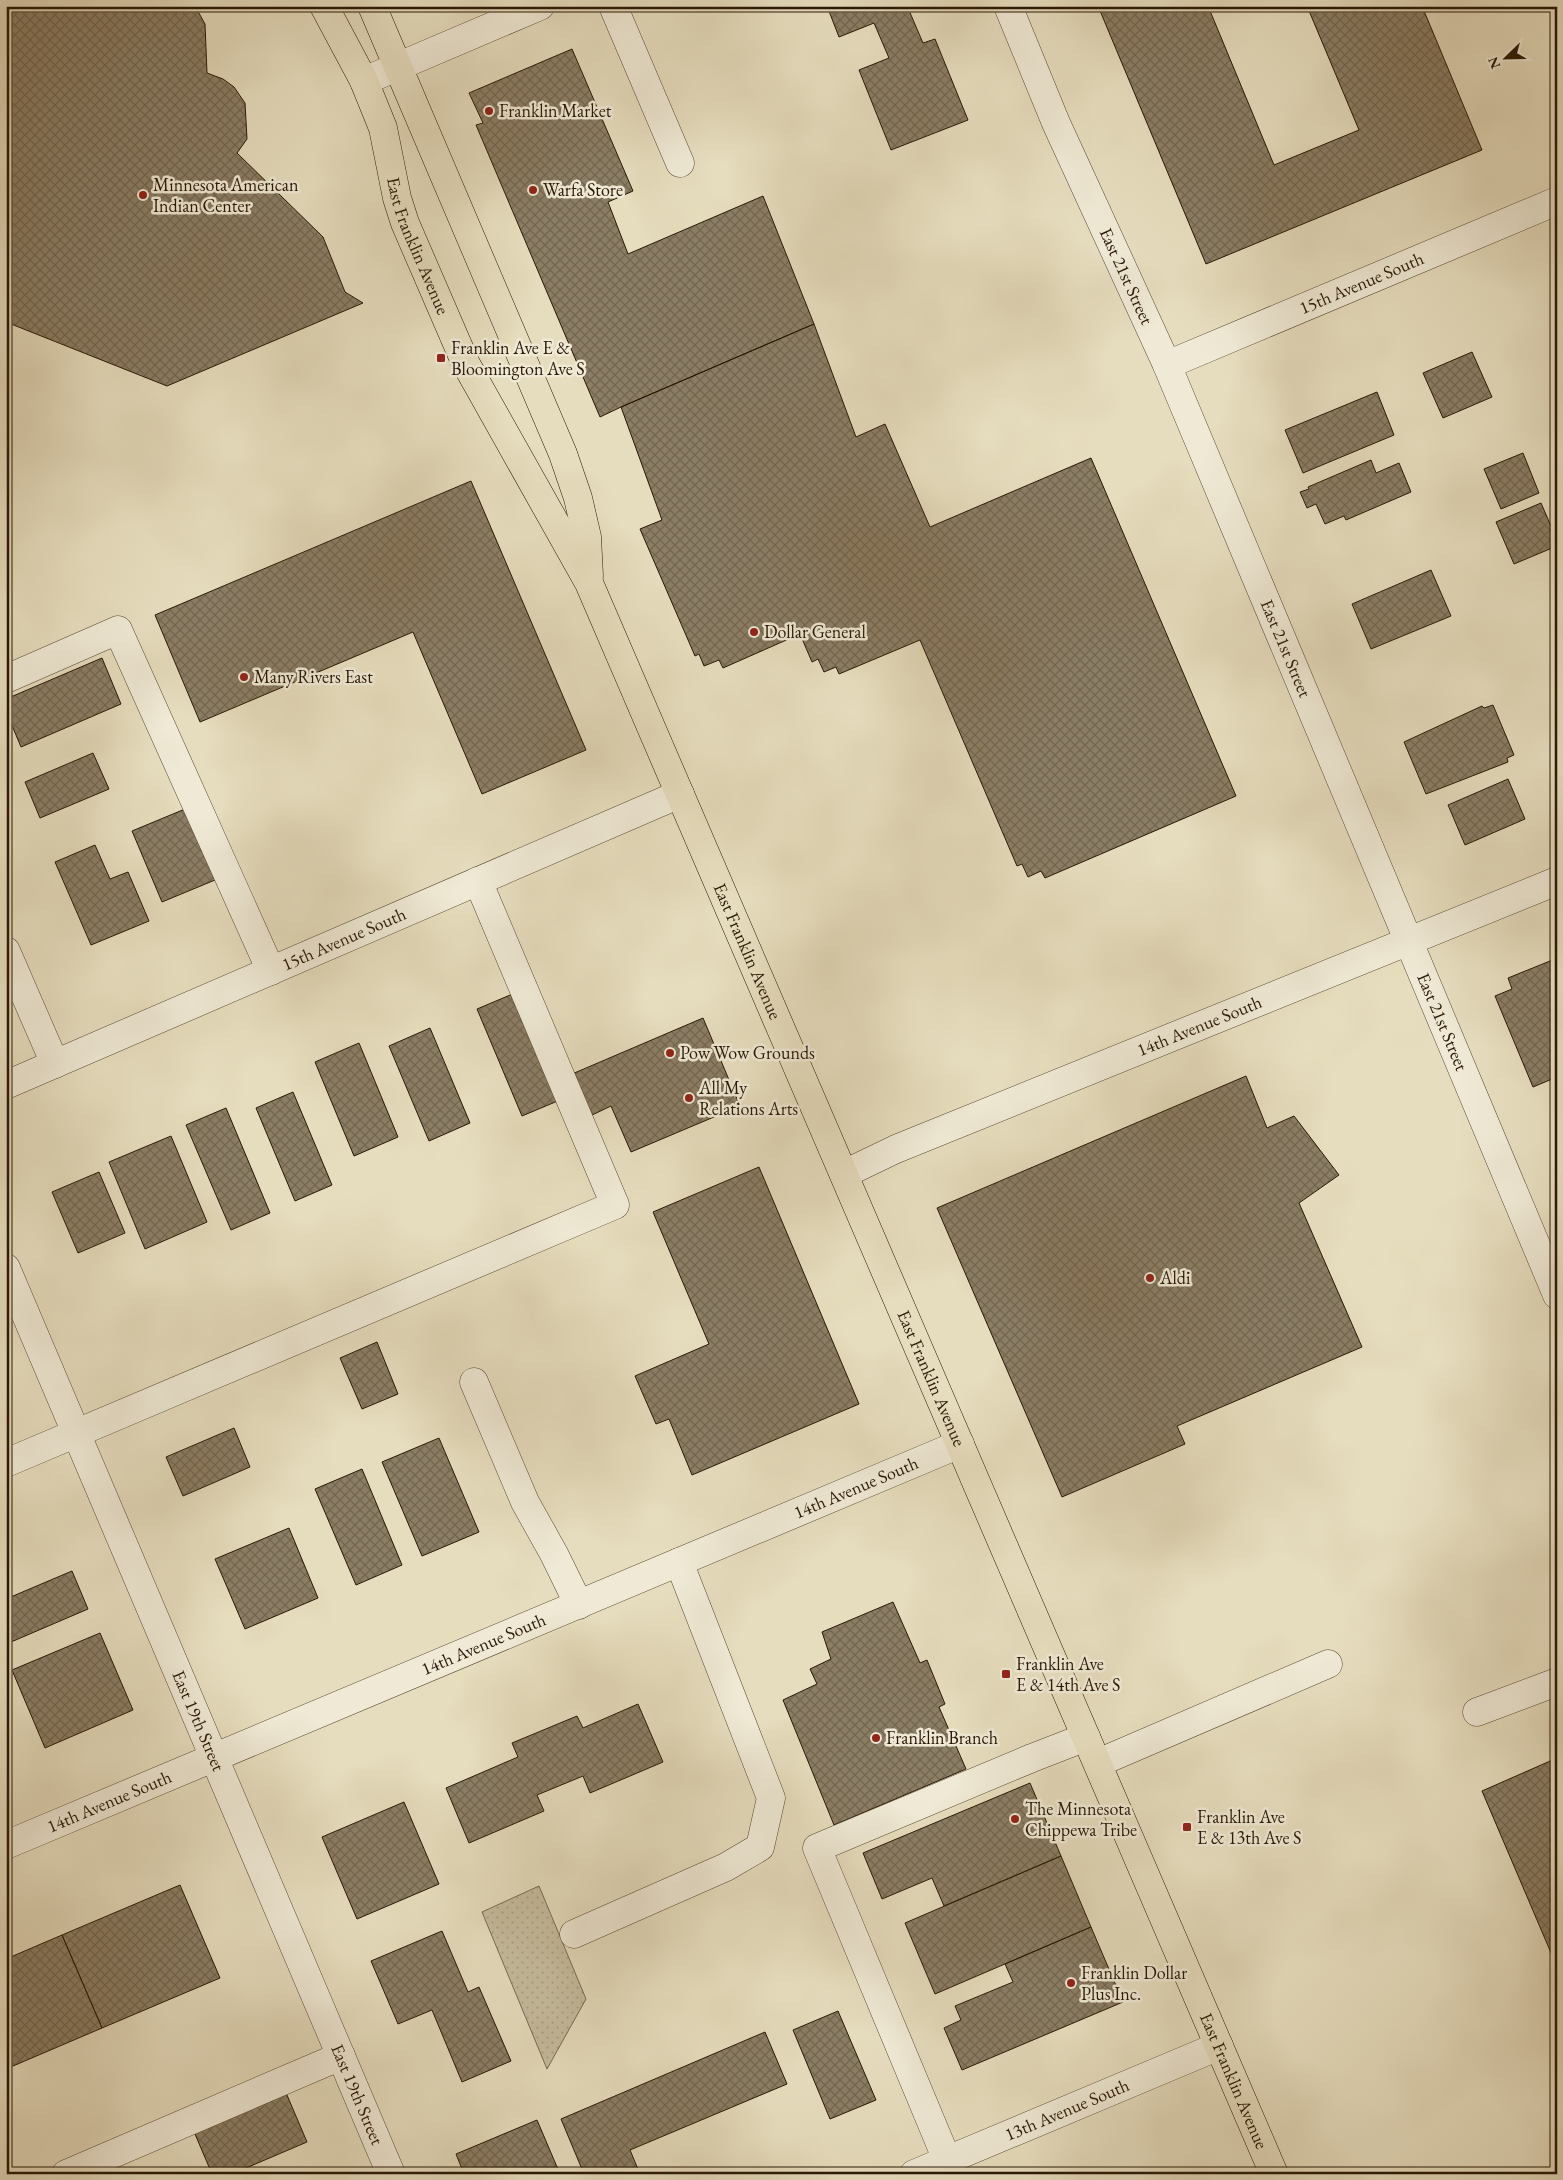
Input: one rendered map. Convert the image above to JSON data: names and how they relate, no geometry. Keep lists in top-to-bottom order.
{
  "streets": {
    "main road": ["East Franklin Avenue"],
    "street": [
      "East 21st Street",
      "15th Avenue South",
      "14th Avenue South",
      "East 19th Street",
      "13th Avenue South"
    ]
  },
  "crossings": [
    ["East Franklin Avenue", "15th Avenue South"],
    ["East Franklin Avenue", "14th Avenue South"],
    ["East Franklin Avenue", "13th Avenue South"],
    ["East 21st Street", "15th Avenue South"],
    ["East 21st Street", "14th Avenue South"],
    ["14th Avenue South", "East 19th Street"]
  ],
  "places": {
    "other": [
      "Franklin Market",
      "Warfa Store",
      "Minnesota American Indian Center",
      "Dollar General",
      "Many Rivers East",
      "Pow Wow Grounds",
      "All My Relations Arts",
      "Aldi",
      "Franklin Branch",
      "The Minnesota Chippewa Tribe",
      "Franklin Dollar Plus Inc."
    ],
    "transit": ["Franklin Ave E & Bloomington Ave S", "Franklin Ave E & 14th Ave S", "Franklin Ave E & 13th Ave S"]
  },
  "north": "bottom left"
}
